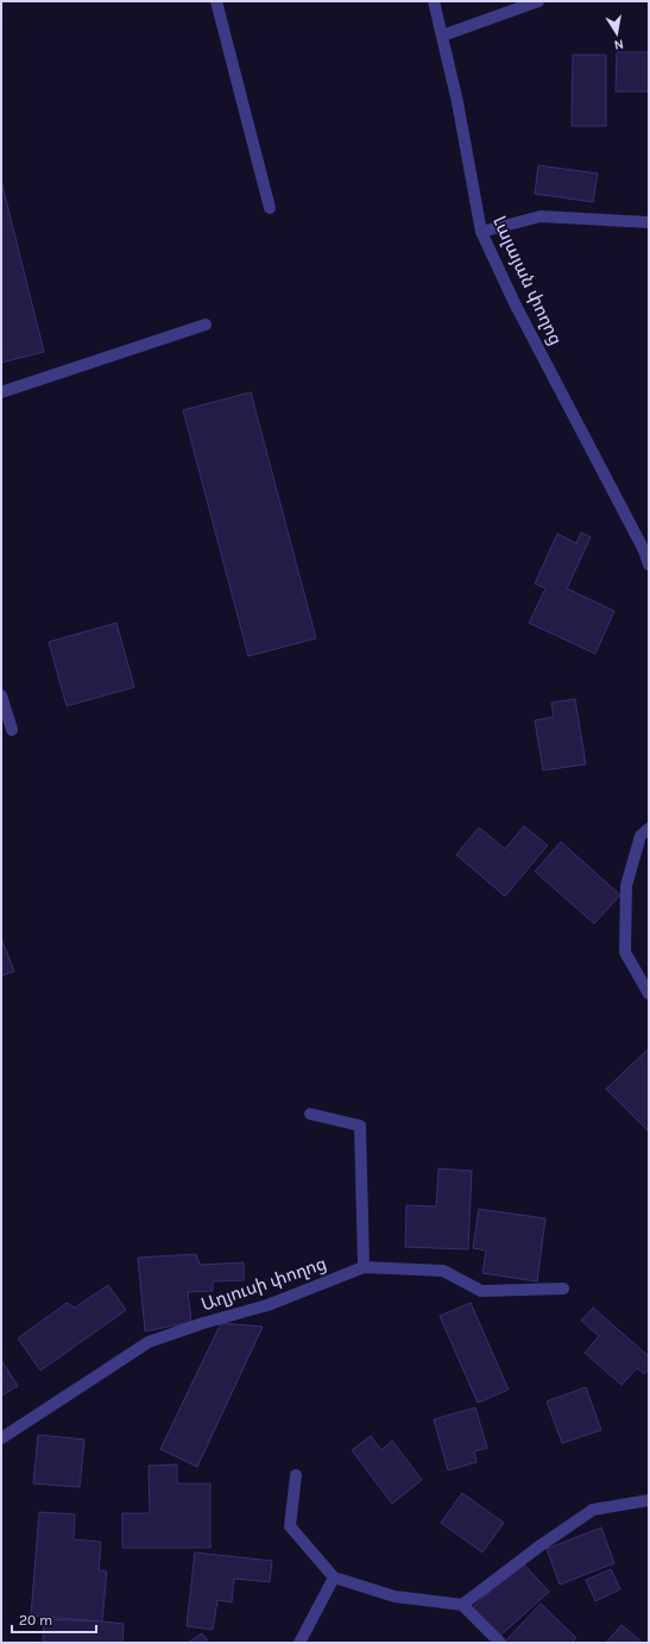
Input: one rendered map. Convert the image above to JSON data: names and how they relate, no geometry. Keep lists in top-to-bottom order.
{
  "streets": {
    "street": ["Լալայան փողոց", "Աղյուսի փողոց"]
  },
  "scale_bar": "20 m",
  "north": "bottom"
}
